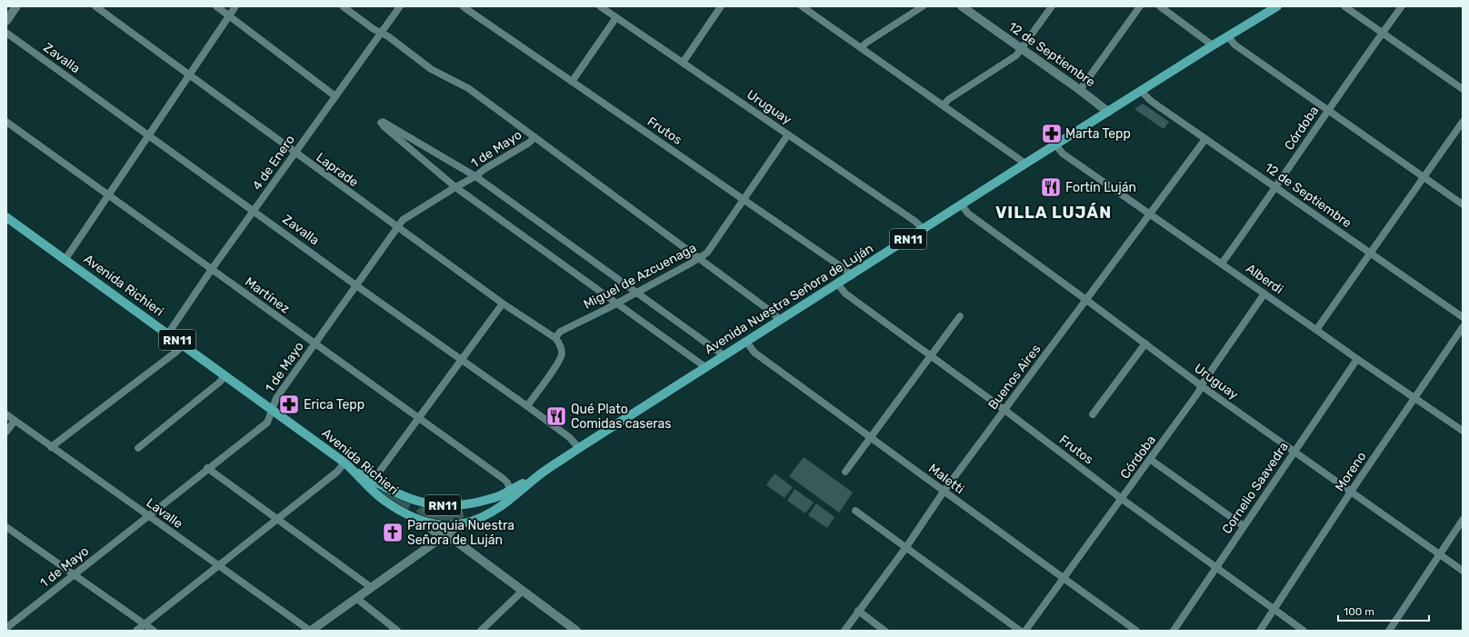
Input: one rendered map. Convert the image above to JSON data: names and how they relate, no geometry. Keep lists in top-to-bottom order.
{
  "streets": {
    "main road": ["RN11", "Avenida Richieri", "Avenida Nuestra Señora de Luján"],
    "street": [
      "12 de Septiembre",
      "Zavalla",
      "Uruguay",
      "Córdoba",
      "Frutos",
      "1 de Mayo",
      "4 de Enero",
      "Laprade",
      "Miguel de Azcuenaga",
      "Alberdi",
      "Martínez",
      "Buenos Aires",
      "Moreno",
      "Maletti",
      "Cornelio Saavedra",
      "Lavalle"
    ]
  },
  "crossings": [
    ["12 de Septiembre", "Córdoba"],
    ["12 de Septiembre", "Avenida Nuestra Señora de Luján"],
    ["12 de Septiembre", "Buenos Aires"],
    ["Zavalla", "1 de Mayo"],
    ["Zavalla", "4 de Enero"],
    ["Zavalla", "Avenida Nuestra Señora de Luján"],
    ["Uruguay", "Córdoba"],
    ["Uruguay", "Miguel de Azcuenaga"],
    ["Uruguay", "Avenida Nuestra Señora de Luján"],
    ["Uruguay", "Buenos Aires"],
    ["Uruguay", "Moreno"],
    ["Uruguay", "Cornelio Saavedra"],
    ["Córdoba", "Frutos"],
    ["Córdoba", "Alberdi"],
    ["Córdoba", "Maletti"],
    ["Frutos", "Miguel de Azcuenaga"],
    ["Frutos", "Avenida Nuestra Señora de Luján"],
    ["Frutos", "Buenos Aires"],
    ["Frutos", "Moreno"],
    ["Frutos", "Cornelio Saavedra"],
    ["1 de Mayo", "Laprade"],
    ["1 de Mayo", "Avenida Richieri"],
    ["1 de Mayo", "Martínez"],
    ["1 de Mayo", "Lavalle"],
    ["4 de Enero", "Laprade"],
    ["4 de Enero", "Avenida Richieri"],
    ["4 de Enero", "Martínez"],
    ["Laprade", "Miguel de Azcuenaga"],
    ["RN11", "Avenida Richieri"],
    ["RN11", "Martínez"],
    ["RN11", "Avenida Nuestra Señora de Luján"],
    ["Alberdi", "Avenida Nuestra Señora de Luján"],
    ["Alberdi", "Buenos Aires"],
    ["Alberdi", "Moreno"],
    ["Alberdi", "Cornelio Saavedra"],
    ["Avenida Richieri", "Avenida Nuestra Señora de Luján"],
    ["Avenida Nuestra Señora de Luján", "Maletti"],
    ["Buenos Aires", "Maletti"]
  ],
  "districts": ["VILLA LUJÁN"],
  "places": {
    "pharmacy": ["Marta Tepp", "Erica Tepp"],
    "restaurant": ["Fortín Luján", "Qué Plato Comidas caseras"],
    "church": ["Parroquia Nuestra Señora de Luján"]
  },
  "scale_bar": "100 m"
}
